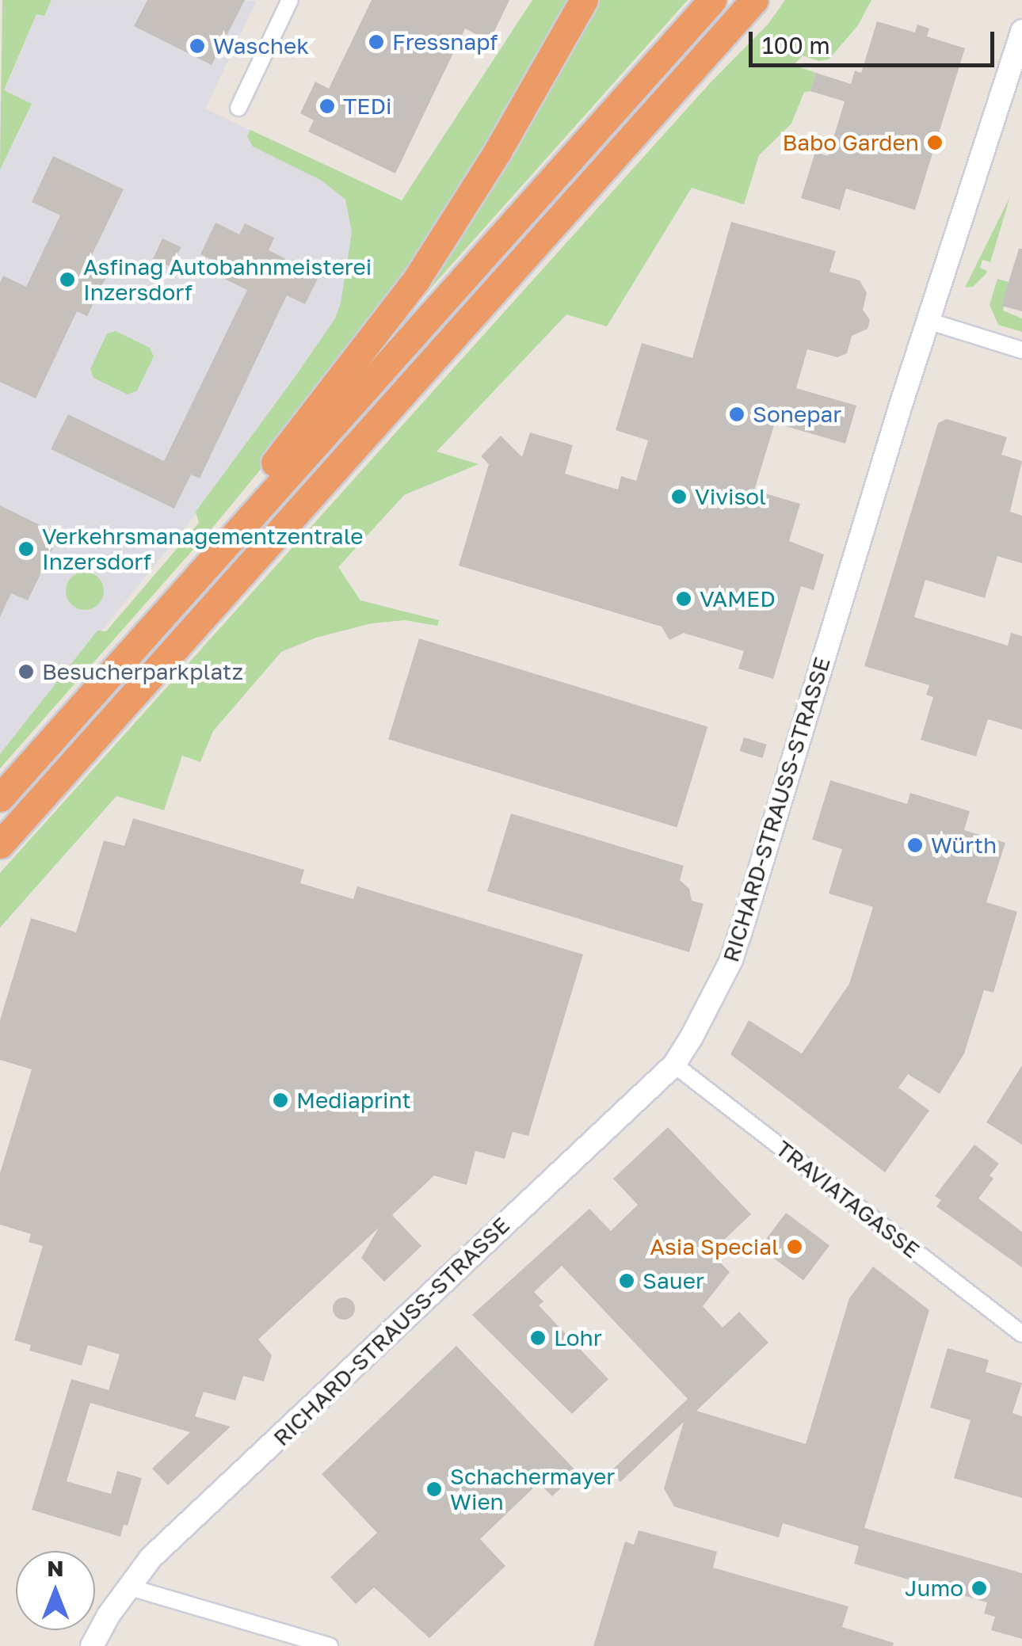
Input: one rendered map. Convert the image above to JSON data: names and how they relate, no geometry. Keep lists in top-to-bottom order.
{
  "streets": {
    "main road": ["RICHARD-STRAUSS-STRASSE"],
    "street": ["TRAVIATAGASSE"]
  },
  "crossings": [
    ["RICHARD-STRAUSS-STRASSE", "TRAVIATAGASSE"]
  ],
  "places": [
    "Fressnapf",
    "Waschek",
    "TEDi",
    "Babo Garden",
    "Asfinag Autobahnmeisterei Inzersdorf",
    "Sonepar",
    "Vivisol",
    "Verkehrsmanagementzentrale Inzersdorf",
    "VAMED",
    "Besucherparkplatz",
    "Würth",
    "Mediaprint",
    "Asia Special",
    "Sauer",
    "Lohr",
    "Schachermayer Wien",
    "Jumo"
  ],
  "scale_bar": "100 m",
  "north": "top"
}
